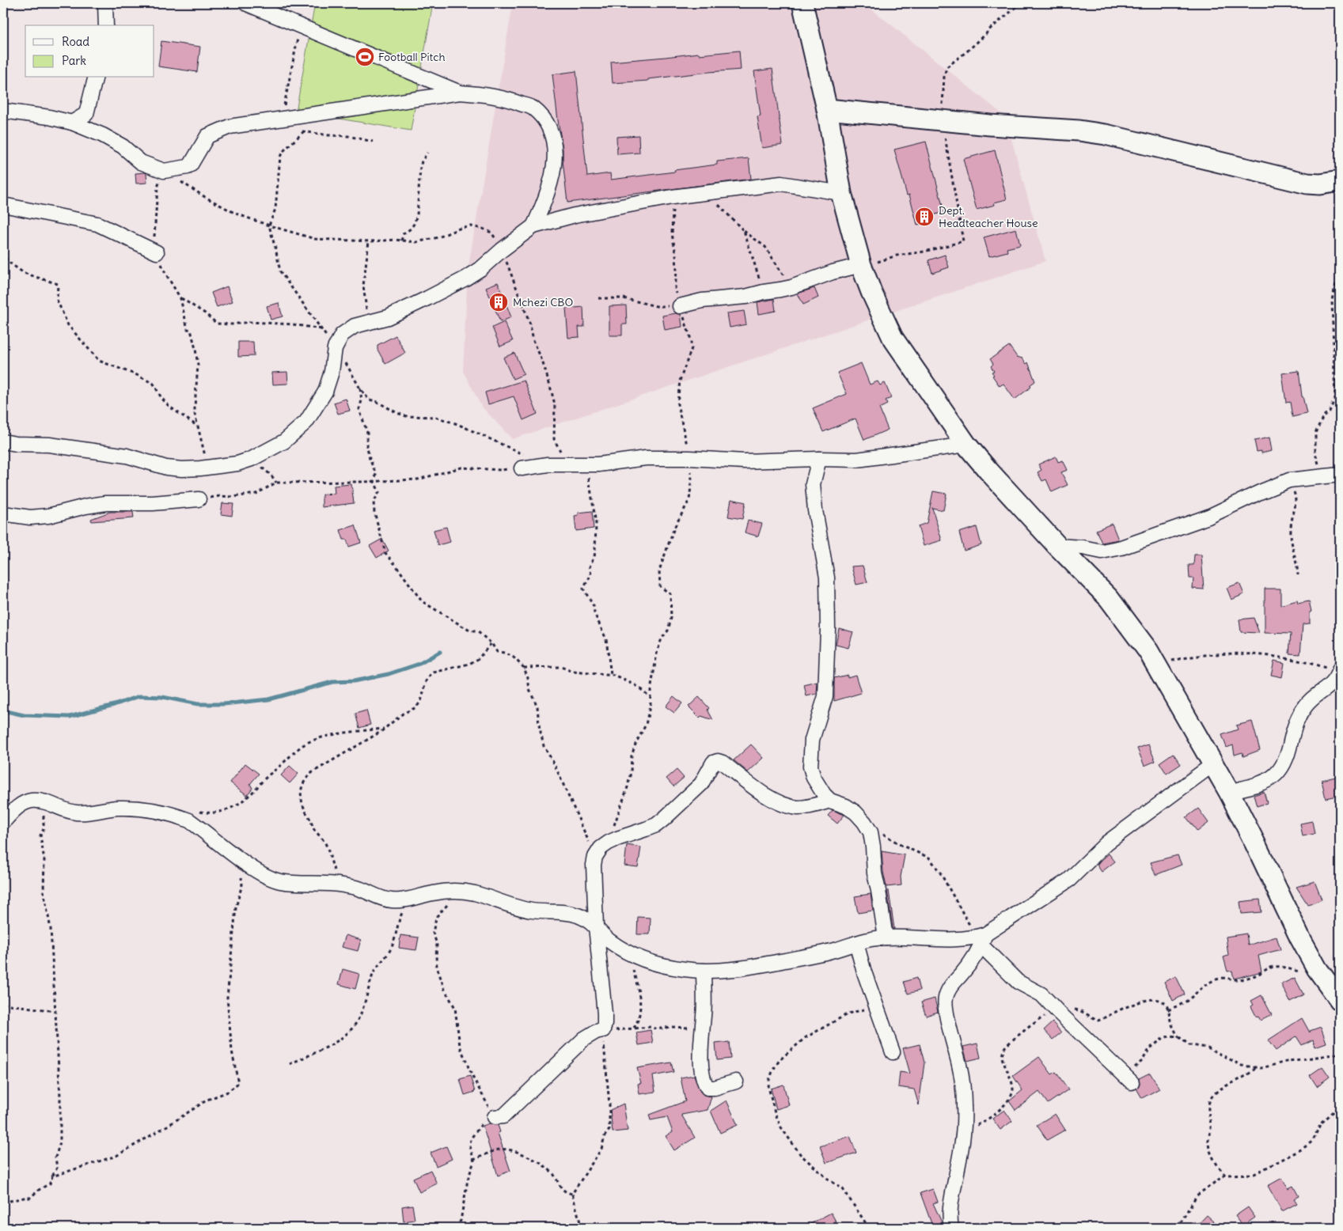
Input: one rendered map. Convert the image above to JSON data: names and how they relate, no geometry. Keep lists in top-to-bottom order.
{
  "places": {
    "sports": ["Football Pitch"],
    "building": ["Dept. Headteacher House", "Mchezi CBO"]
  },
  "legend": ["Road", "Park"]
}
